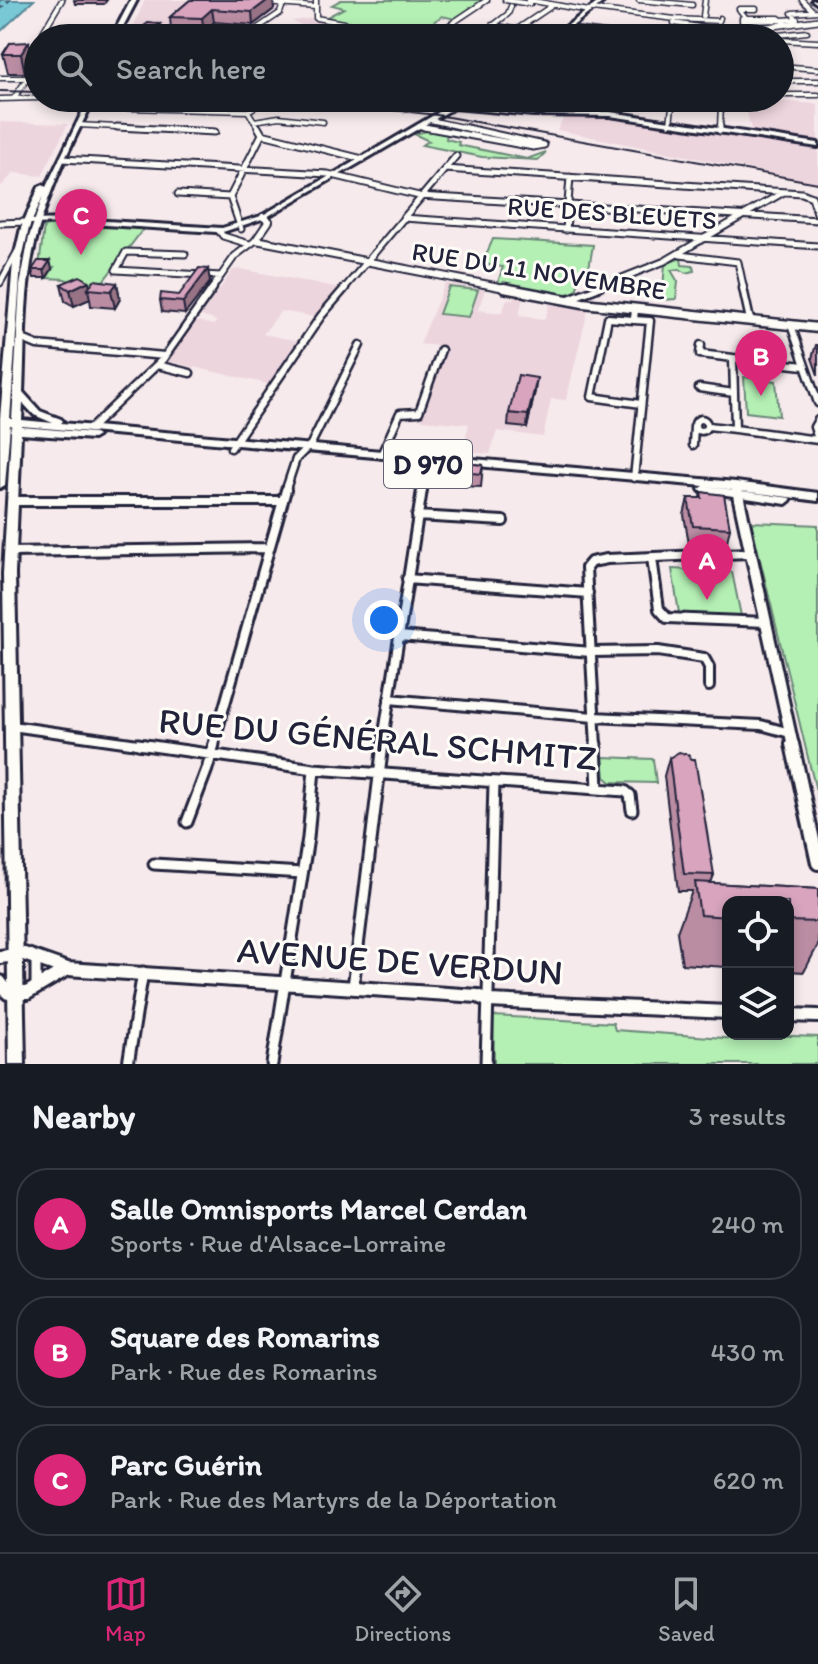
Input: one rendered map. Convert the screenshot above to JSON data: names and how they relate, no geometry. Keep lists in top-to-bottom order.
{
  "streets": {
    "main road": ["D 970"],
    "street": [
      "RUE DES BLEUETS",
      "RUE DU 11 NOVEMBRE",
      "RUE DU GÉNÉRAL SCHMITZ",
      "AVENUE DE VERDUN"
    ]
  },
  "page": {
    "search": "Search here",
    "pins": ["C", "B", "A"],
    "heading": ["Nearby", "3 results"],
    "list": [
      {
        "mark": "A",
        "name": "Salle Omnisports Marcel Cerdan",
        "note": "Sports · Rue d'Alsace-Lorraine",
        "value": "240 m"
      },
      {
        "mark": "B",
        "name": "Square des Romarins",
        "note": "Park · Rue des Romarins",
        "value": "430 m"
      },
      {
        "mark": "C",
        "name": "Parc Guérin",
        "note": "Park · Rue des Martyrs de la Déportation",
        "value": "620 m"
      }
    ],
    "nav": ["Map", "Directions", "Saved"]
  }
}
